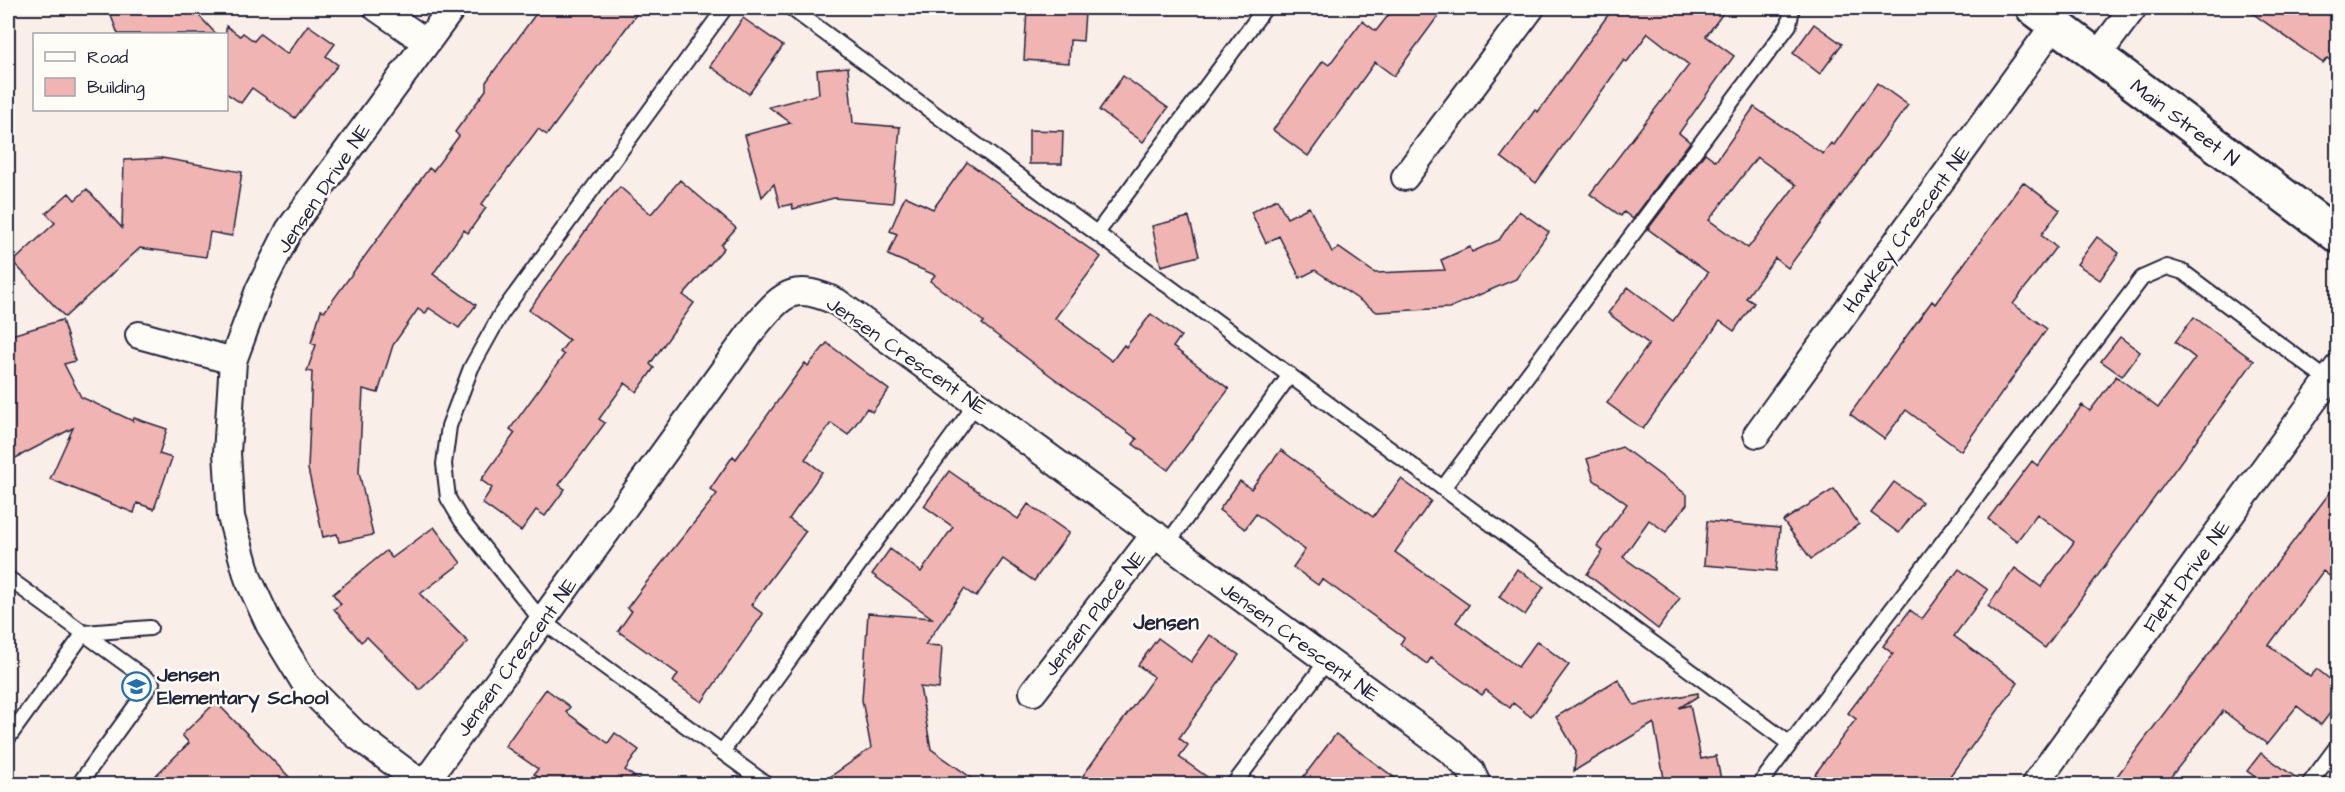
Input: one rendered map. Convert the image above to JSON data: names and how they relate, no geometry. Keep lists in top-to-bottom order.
{
  "streets": {
    "main road": ["Main Street N"],
    "street": [
      "Jensen Drive NE",
      "Hawkey Crescent NE",
      "Jensen Crescent NE",
      "Flett Drive NE",
      "Jensen Place NE"
    ]
  },
  "crossings": [
    ["Main Street N", "Hawkey Crescent NE"],
    ["Jensen Drive NE", "Jensen Crescent NE"],
    ["Jensen Crescent NE", "Jensen Place NE"]
  ],
  "districts": ["Jensen"],
  "places": {
    "school or university": ["Jensen Elementary School"]
  },
  "legend": ["Road", "Building"]
}
